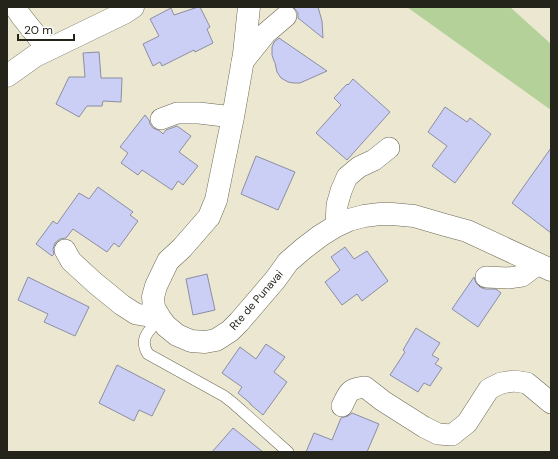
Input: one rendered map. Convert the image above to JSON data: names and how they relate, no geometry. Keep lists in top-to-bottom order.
{
  "streets": {
    "main road": ["Rte de Punavai"]
  },
  "scale_bar": "20 m"
}
